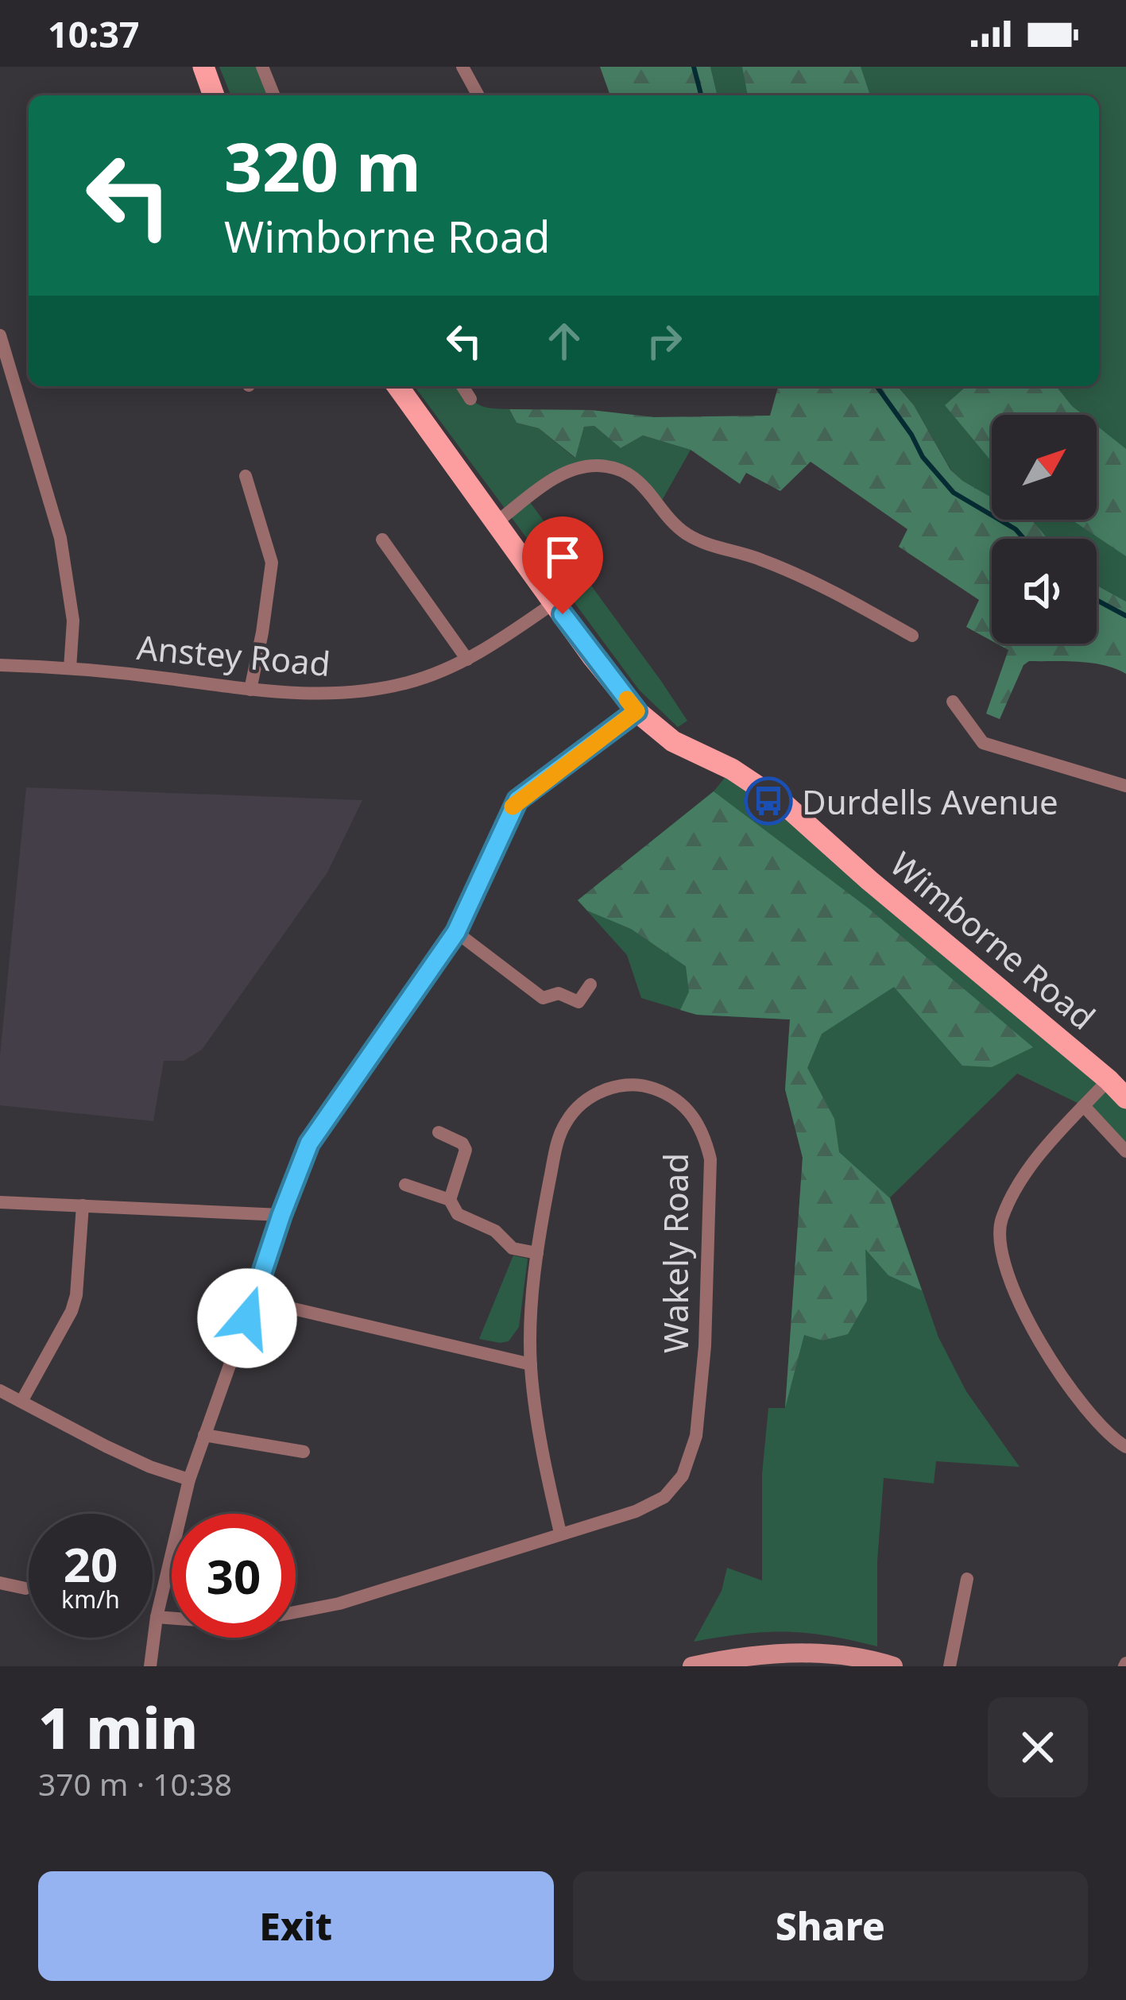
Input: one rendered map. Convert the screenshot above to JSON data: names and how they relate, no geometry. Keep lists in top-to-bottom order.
{
  "streets": {
    "main road": ["Wimborne Road"],
    "street": ["Anstey Road", "Wakely Road"]
  },
  "crossings": [
    ["Anstey Road", "Wimborne Road"]
  ],
  "places": {
    "bus stop": ["Durdells Avenue"]
  },
  "north": "top right",
  "page": {
    "status": "10:37",
    "turn": ["320 m", "Wimborne Road"],
    "speed": "20 km/h",
    "limit": "30",
    "heading": ["1 min", "370 m · 10:38"],
    "buttons": ["Exit", "Share"]
  }
}
